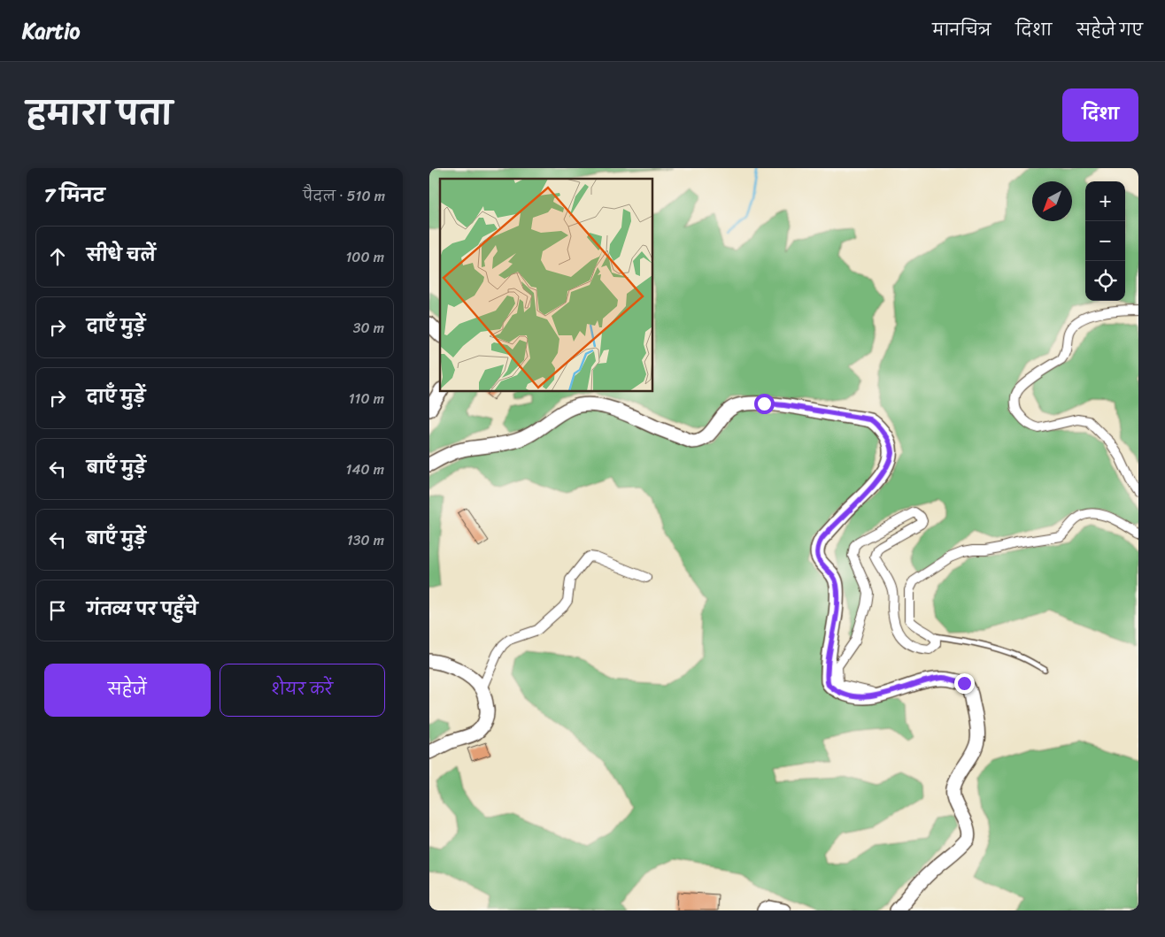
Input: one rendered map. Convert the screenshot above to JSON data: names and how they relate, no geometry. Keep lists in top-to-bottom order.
{
  "north": "bottom left",
  "page": {
    "header": "Kartio",
    "nav": ["मानचित्र", "दिशा", "सहेजे गए"],
    "title": "हमारा पता",
    "buttons": [
      "दिशा",
      ["सहेजें", "शेयर करें"]
    ],
    "heading": ["7 मिनट", "पैदल · 510 m"],
    "map_buttons": ["+", "−"],
    "list": [
      ["सीधे चलें", "100 m"],
      ["दाएँ मुड़ें", "30 m"],
      ["दाएँ मुड़ें", "110 m"],
      ["बाएँ मुड़ें", "140 m"],
      ["बाएँ मुड़ें", "130 m"],
      "गंतव्य पर पहुँचे"
    ]
  }
}
